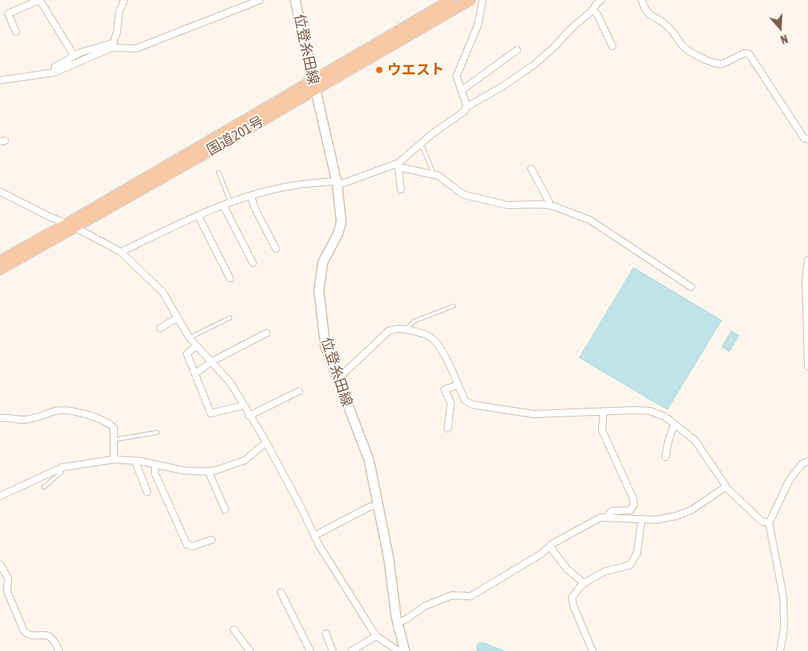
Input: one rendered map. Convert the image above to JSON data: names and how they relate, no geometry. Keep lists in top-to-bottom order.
{
  "streets": {
    "highway": ["国道201号"],
    "main road": ["位登糸田線"]
  },
  "crossings": [
    ["位登糸田線", "国道201号"]
  ],
  "places": ["ウエスト"],
  "north": "bottom"
}
